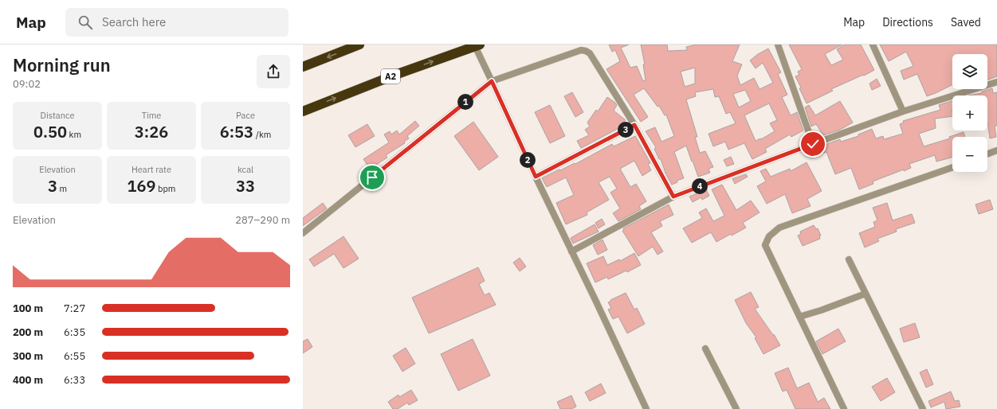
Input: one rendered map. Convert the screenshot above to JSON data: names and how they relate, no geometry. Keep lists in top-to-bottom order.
{
  "streets": {
    "highway": ["A2"]
  },
  "page": {
    "header": "Map",
    "search": "Search here",
    "nav": ["Map", "Directions", "Saved"],
    "heading": ["Morning run", "09:02"],
    "map_buttons": ["+", "−"],
    "pins": [
      "1",
      "3",
      "2",
      "4"
    ],
    "stats": [
      ["Distance", "0.50 km"],
      ["Time", "3:26"],
      ["Pace", "6:53 /km"],
      ["Elevation", "3 m"],
      ["Heart rate", "169 bpm"],
      ["kcal", "33"]
    ],
    "chart": ["Elevation", "287–290 m"],
    "list": [
      {
        "name": "100 m",
        "note": "7:27"
      },
      {
        "name": "200 m",
        "note": "6:35"
      },
      {
        "name": "300 m",
        "note": "6:55"
      },
      {
        "name": "400 m",
        "note": "6:33"
      }
    ]
  }
}
